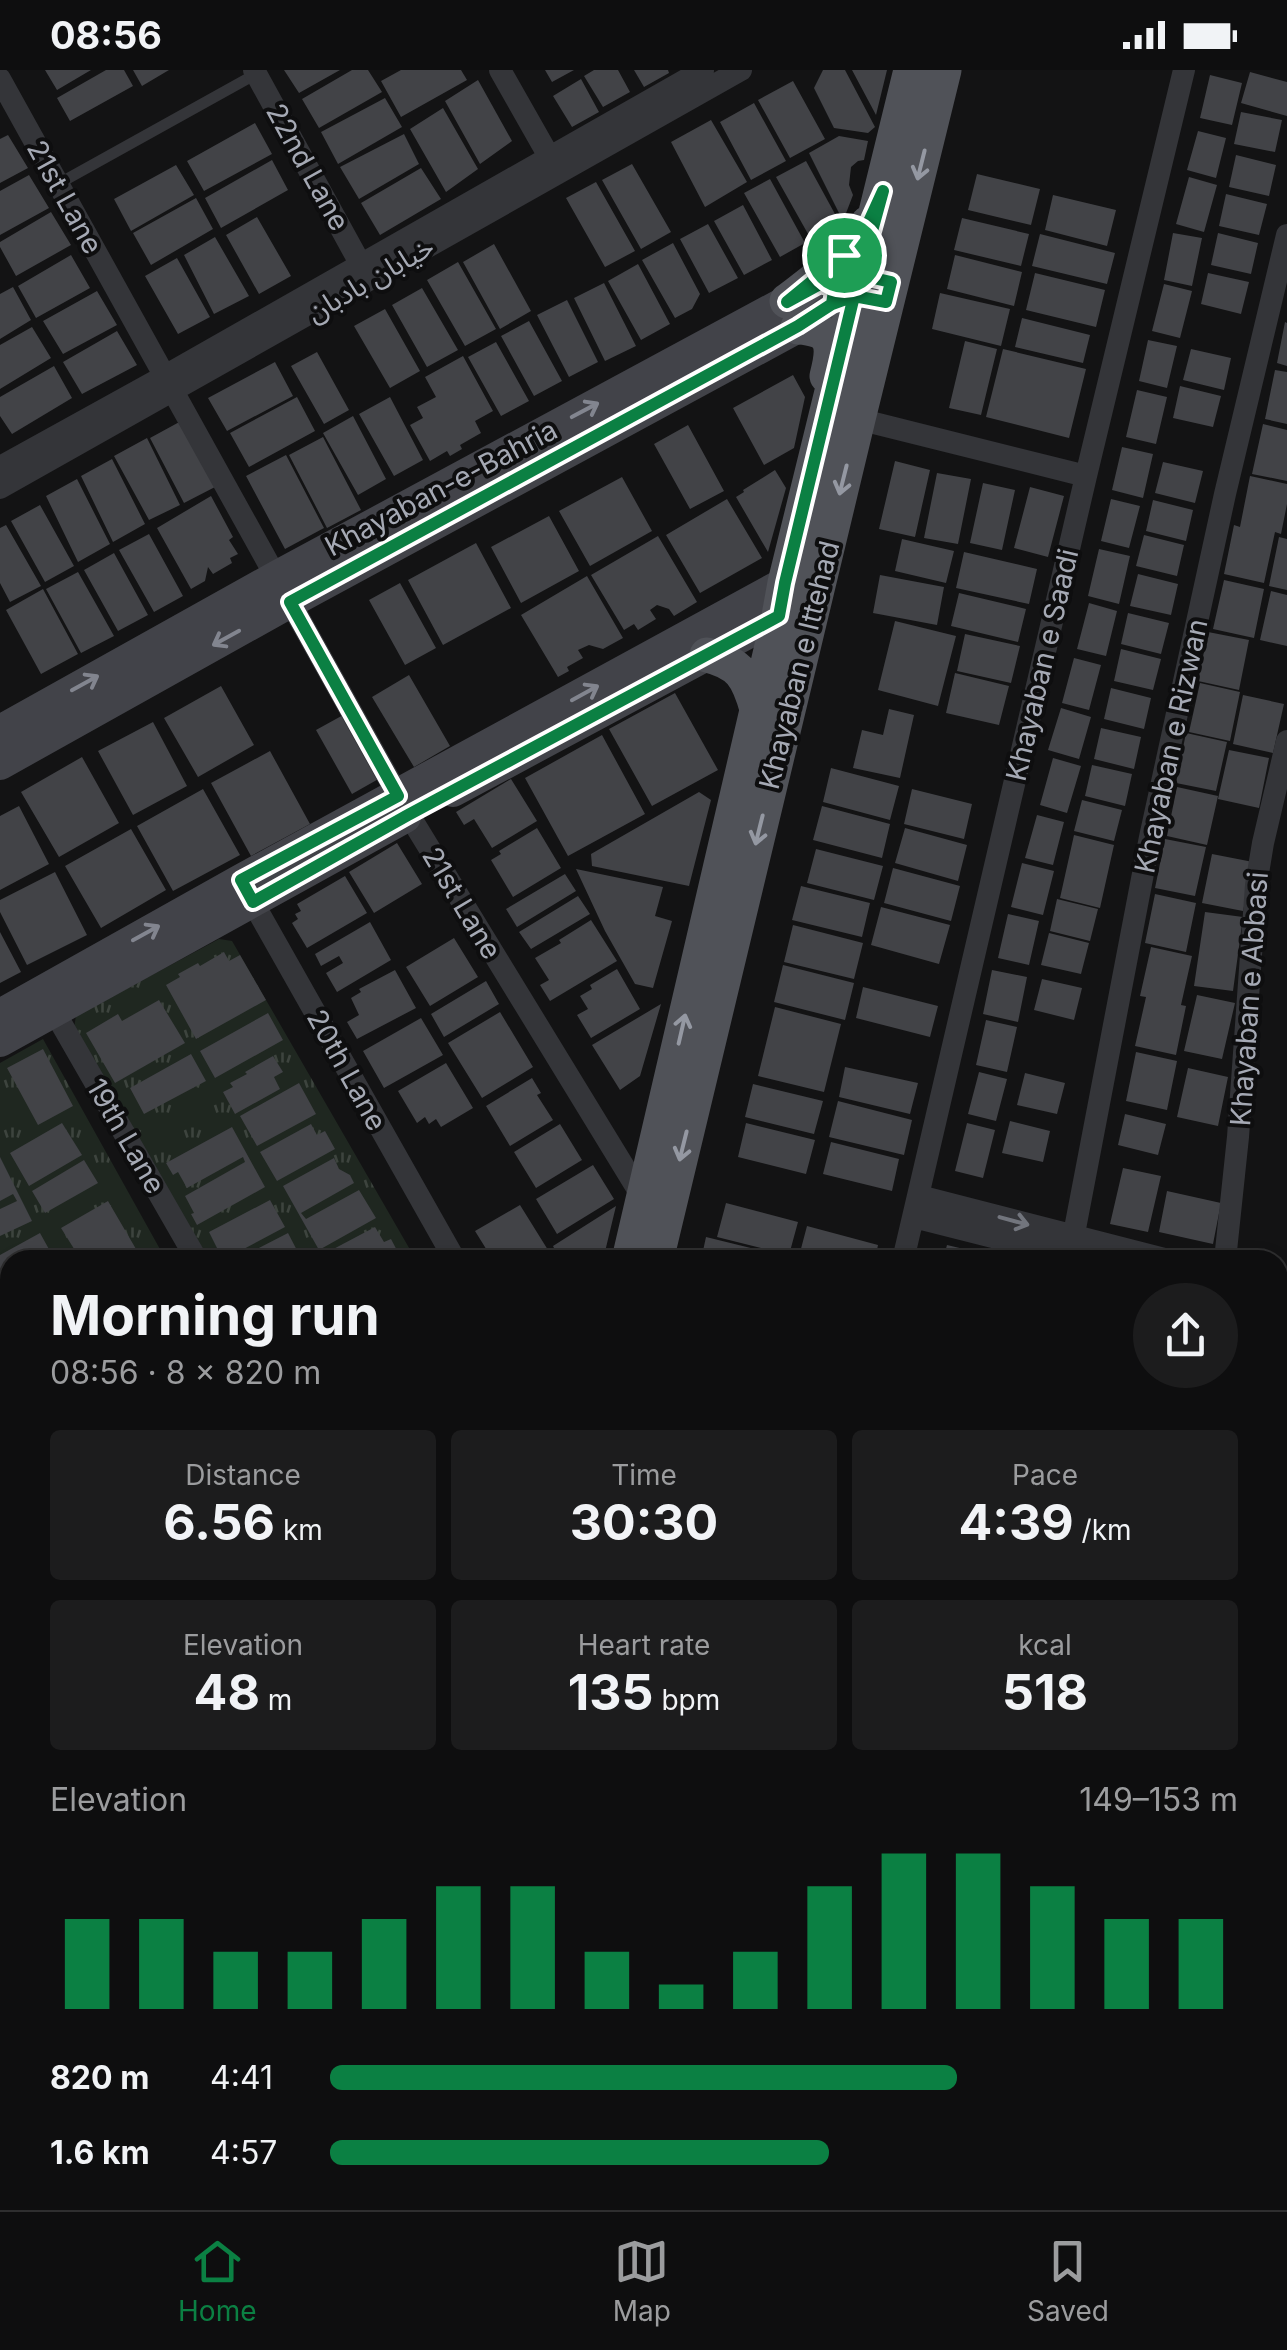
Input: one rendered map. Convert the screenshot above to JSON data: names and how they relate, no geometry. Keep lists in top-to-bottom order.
{
  "streets": {
    "main road": ["Khayaban-e-Bahria", "Khayaban e Ittehad"],
    "street": [
      "22nd Lane",
      "21st Lane",
      "خیابان بادبان",
      "Khayaban e Saadi",
      "Khayaban e Rizwan",
      "Khayaban e Abbasi",
      "20th Lane",
      "19th Lane"
    ]
  },
  "crossings": [
    ["22nd Lane", "خیابان بادبان"],
    ["21st Lane", "خیابان بادبان"],
    ["21st Lane", "Khayaban-e-Bahria"],
    ["21st Lane", "Khayaban e Ittehad"],
    ["Khayaban-e-Bahria", "Khayaban e Ittehad"]
  ],
  "page": {
    "status": "08:56",
    "heading": ["Morning run", "08:56 · 8 × 820 m"],
    "stats": [
      ["Distance", "6.56 km"],
      ["Time", "30:30"],
      ["Pace", "4:39 /km"],
      ["Elevation", "48 m"],
      ["Heart rate", "135 bpm"],
      ["kcal", "518"]
    ],
    "chart": ["Elevation", "149–153 m"],
    "list": [
      {
        "name": "820 m",
        "note": "4:41"
      },
      {
        "name": "1.6 km",
        "note": "4:57"
      }
    ],
    "tabs": ["Home", "Map", "Saved"]
  }
}
